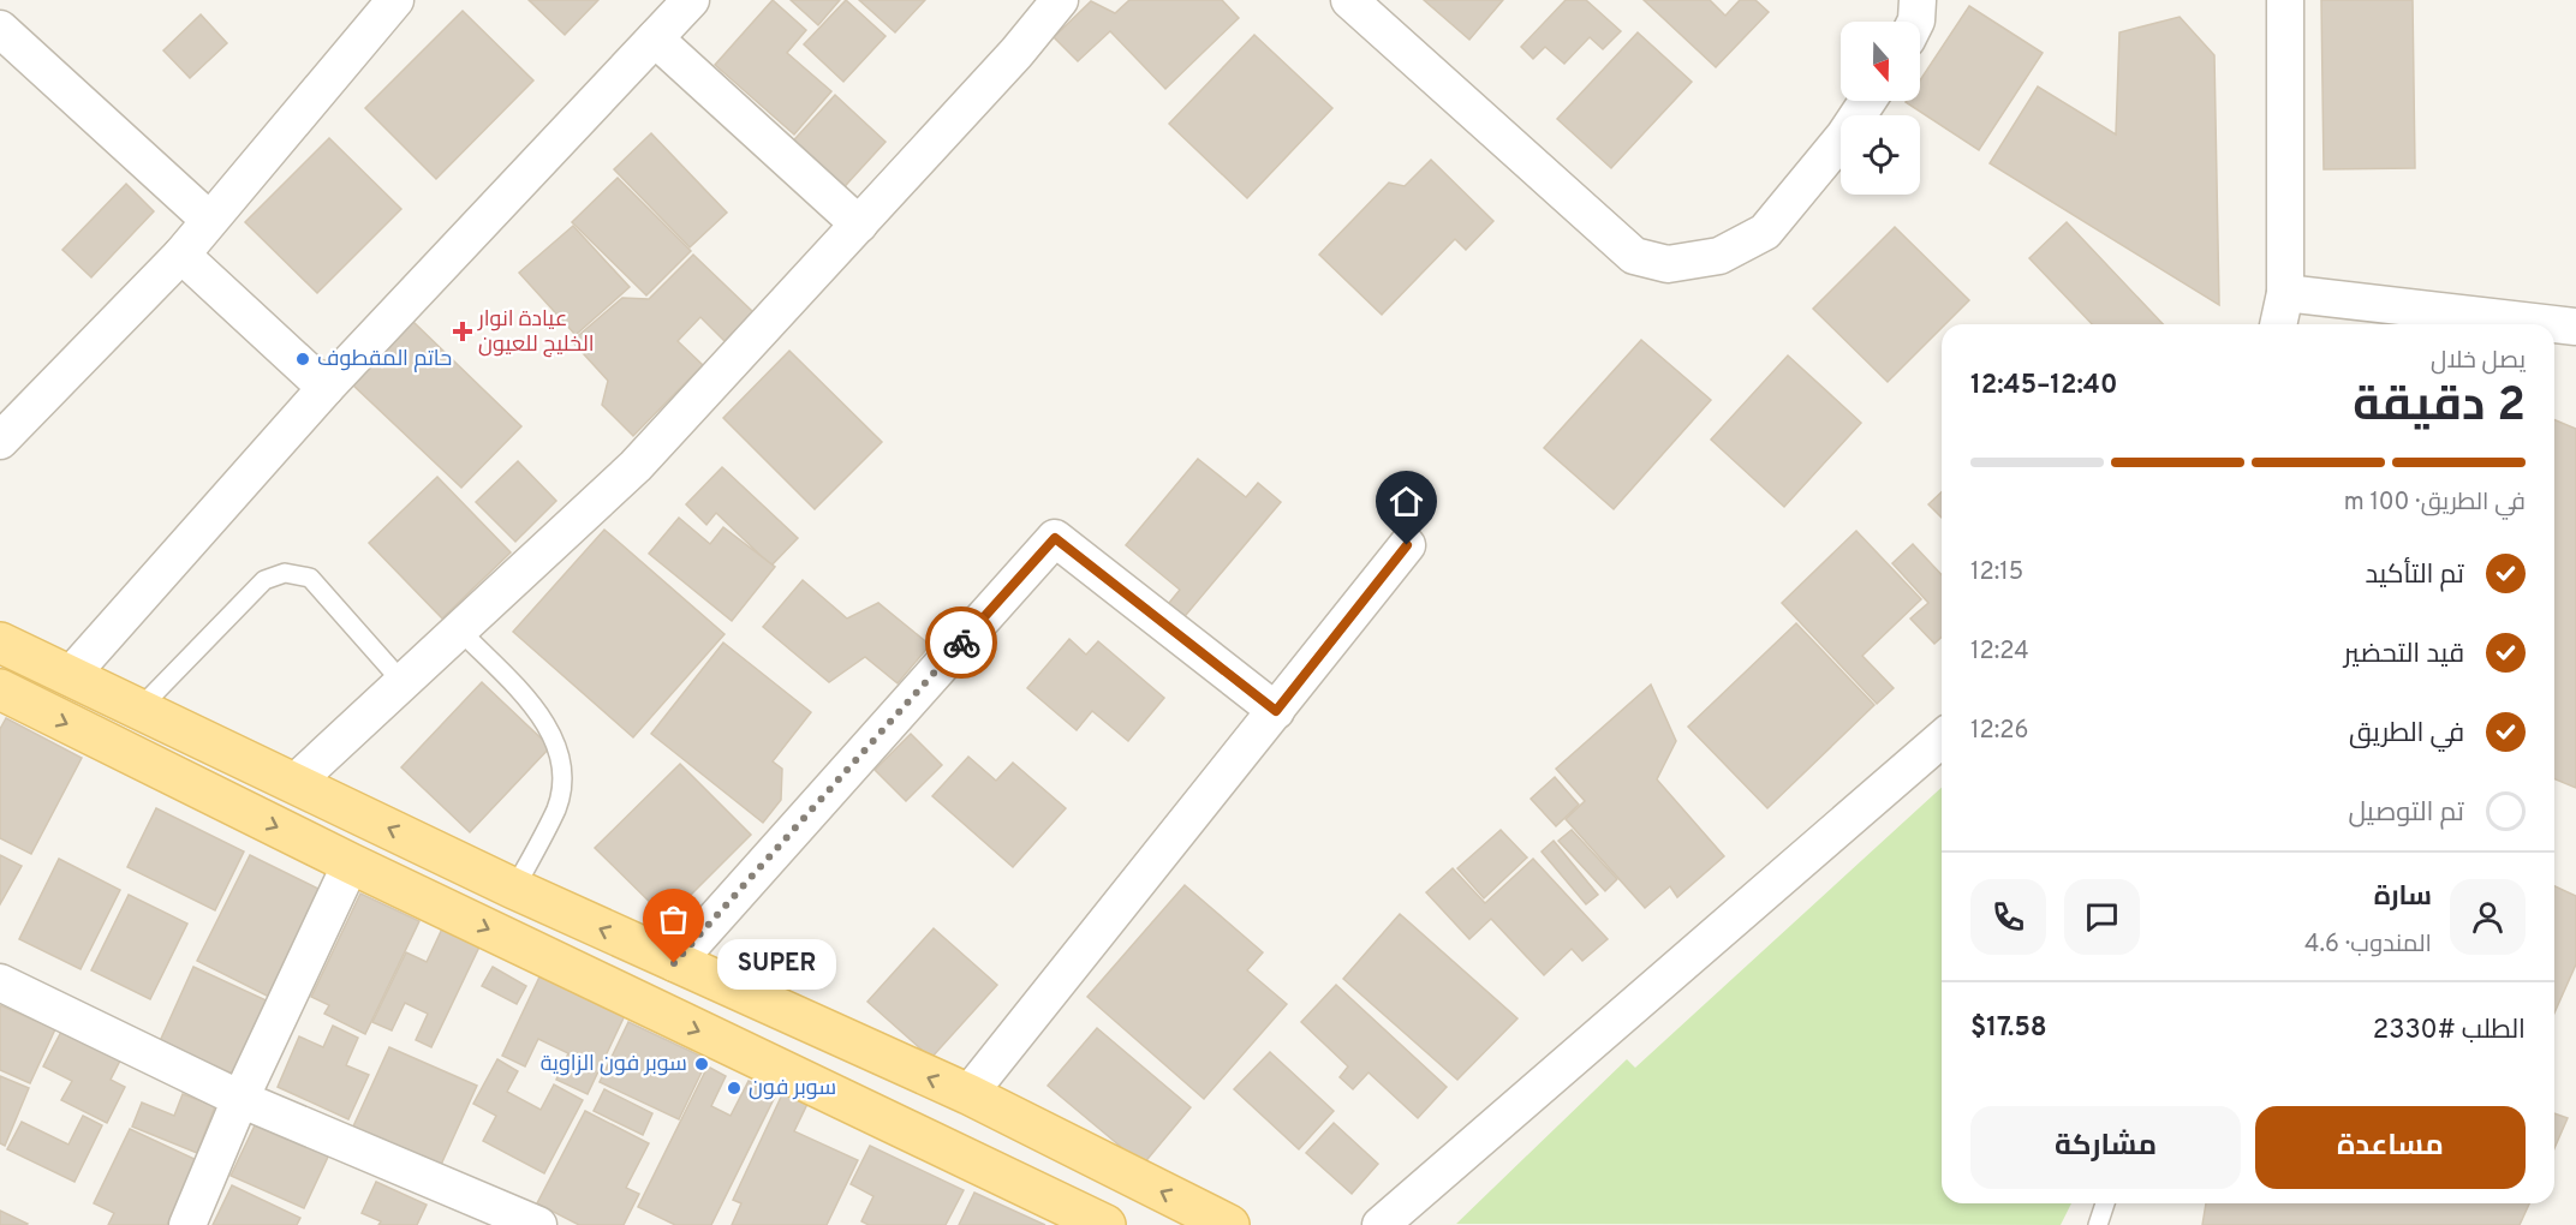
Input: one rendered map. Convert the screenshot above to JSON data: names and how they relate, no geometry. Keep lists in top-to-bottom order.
{
  "places": {
    "health": ["عيادة انوار الخليج للعيون"],
    "other": [
      "حاتم المقطوف",
      "SUPER",
      "سوبر فون الزاوية",
      "سوبر فون"
    ]
  },
  "north": "bottom",
  "page": {
    "heading": ["2 دقيقة", "يصل خلال", "12:40–12:45"],
    "panel": [
      "سارة",
      "المندوب · 4.6",
      "الطلب #2330",
      "$17.58"
    ],
    "bar": "في الطريق · 100 m",
    "list": [
      ["تم التأكيد", "12:15"],
      ["قيد التحضير", "12:24"],
      ["في الطريق", "12:26"],
      "تم التوصيل"
    ],
    "bubble": "SUPER",
    "buttons": ["مساعدة", "مشاركة"]
  }
}
